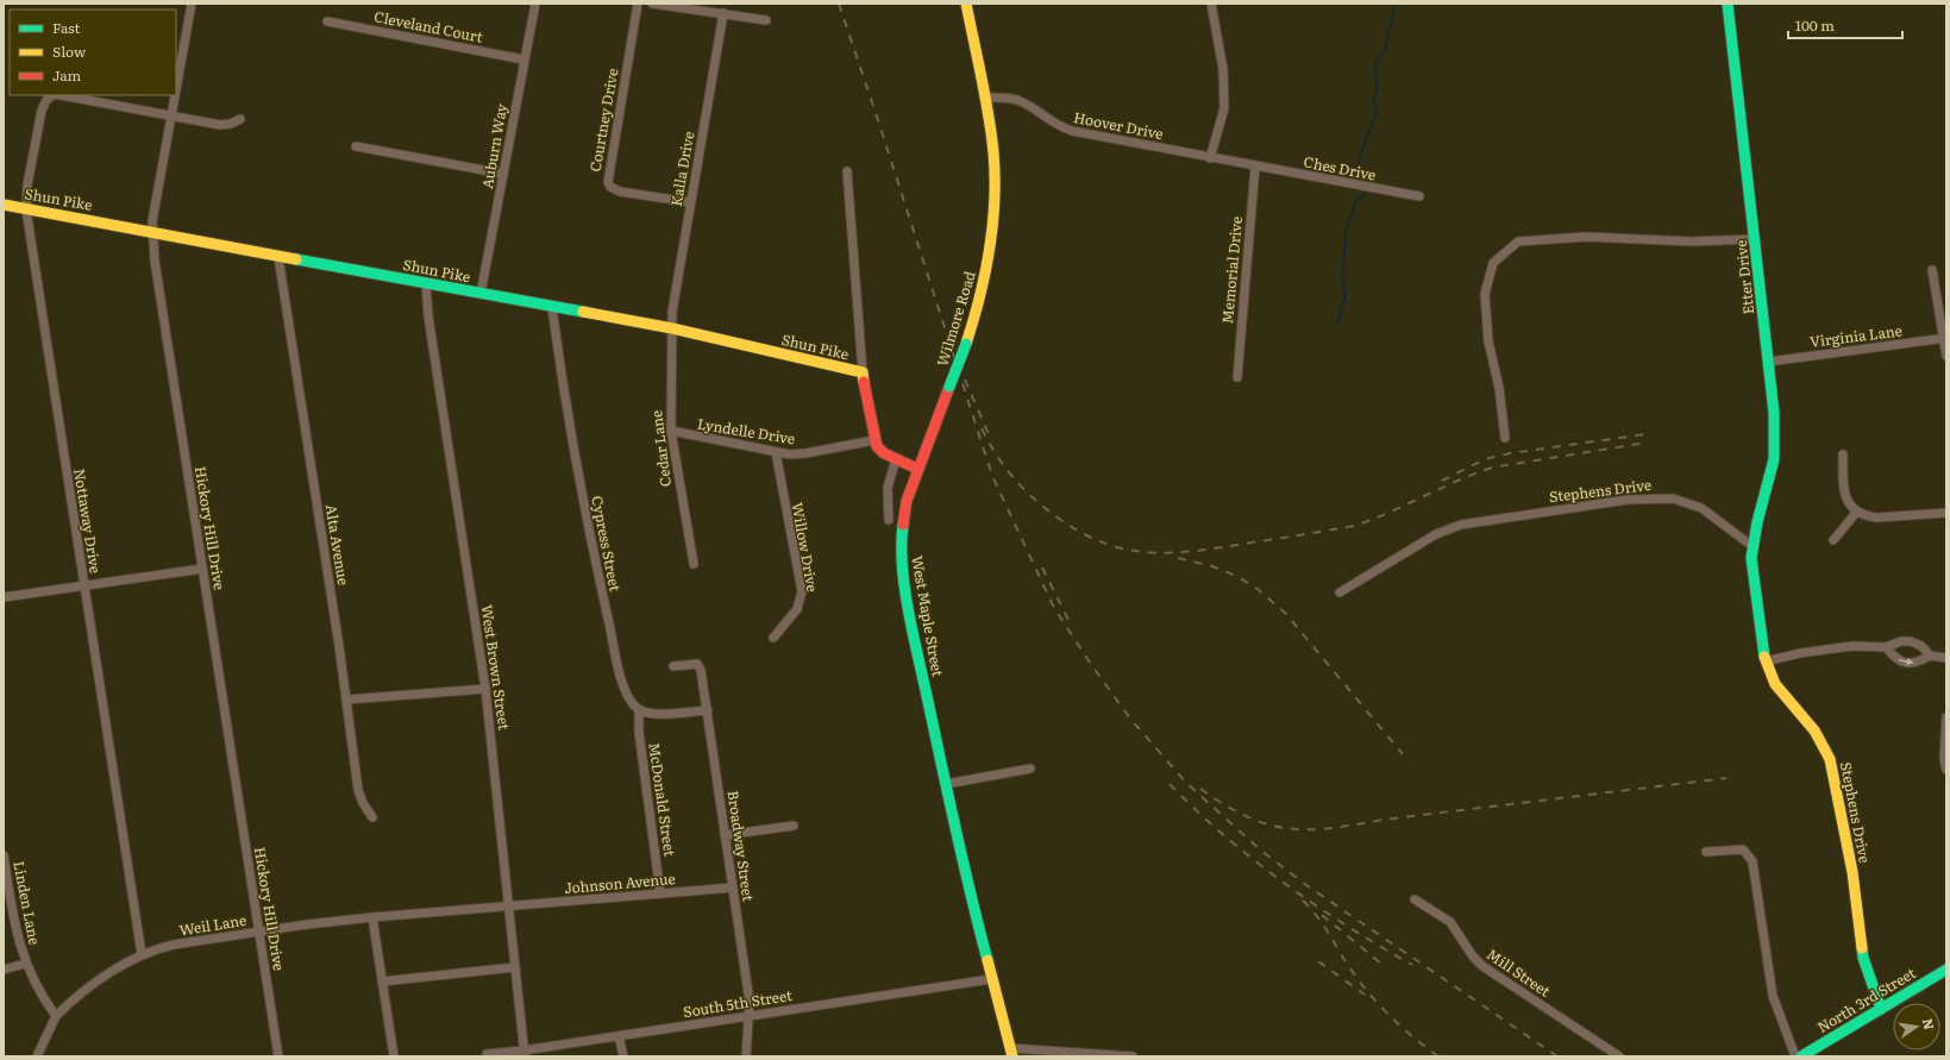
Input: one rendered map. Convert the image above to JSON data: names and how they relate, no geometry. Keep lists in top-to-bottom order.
{
  "streets": {
    "street": [
      "Cleveland Court",
      "Courtney Drive",
      "Hoover Drive",
      "Auburn Way",
      "Kalla Drive",
      "Ches Drive",
      "Shun Pike",
      "Memorial Drive",
      "Etter Drive",
      "Wilmore Road",
      "Virginia Lane",
      "Lyndelle Drive",
      "Cedar Lane",
      "Stephens Drive",
      "Nottaway Drive",
      "Hickory Hill Drive",
      "Cypress Street",
      "Alta Avenue",
      "Willow Drive",
      "West Maple Street",
      "West Brown Street",
      "McDonald Street",
      "Broadway Street",
      "Johnson Avenue",
      "Linden Lane",
      "Weil Lane",
      "Mill Street",
      "North 3rd Street",
      "South 5th Street"
    ]
  },
  "crossings": [
    ["Cleveland Court", "Auburn Way"],
    ["Courtney Drive", "Kalla Drive"],
    ["Hoover Drive", "Ches Drive"],
    ["Hoover Drive", "Memorial Drive"],
    ["Hoover Drive", "Wilmore Road"],
    ["Auburn Way", "Shun Pike"],
    ["Kalla Drive", "Shun Pike"],
    ["Kalla Drive", "Cedar Lane"],
    ["Ches Drive", "Memorial Drive"],
    ["Shun Pike", "Cedar Lane"],
    ["Shun Pike", "Nottaway Drive"],
    ["Shun Pike", "Hickory Hill Drive"],
    ["Shun Pike", "Cypress Street"],
    ["Shun Pike", "Alta Avenue"],
    ["Shun Pike", "West Brown Street"],
    ["Etter Drive", "Virginia Lane"],
    ["Etter Drive", "Stephens Drive"],
    ["Wilmore Road", "West Maple Street"],
    ["Lyndelle Drive", "Cedar Lane"],
    ["Lyndelle Drive", "Willow Drive"],
    ["Stephens Drive", "North 3rd Street"],
    ["Nottaway Drive", "Hickory Hill Drive"],
    ["Nottaway Drive", "Weil Lane"],
    ["Hickory Hill Drive", "Weil Lane"],
    ["Cypress Street", "McDonald Street"],
    ["West Maple Street", "South 5th Street"],
    ["West Brown Street", "Johnson Avenue"],
    ["West Brown Street", "Weil Lane"],
    ["West Brown Street", "South 5th Street"],
    ["McDonald Street", "Johnson Avenue"],
    ["Broadway Street", "Johnson Avenue"],
    ["Broadway Street", "South 5th Street"],
    ["Johnson Avenue", "Weil Lane"],
    ["Linden Lane", "Weil Lane"]
  ],
  "legend": ["Fast", "Slow", "Jam"],
  "scale_bar": "100 m",
  "north": "right"
}
